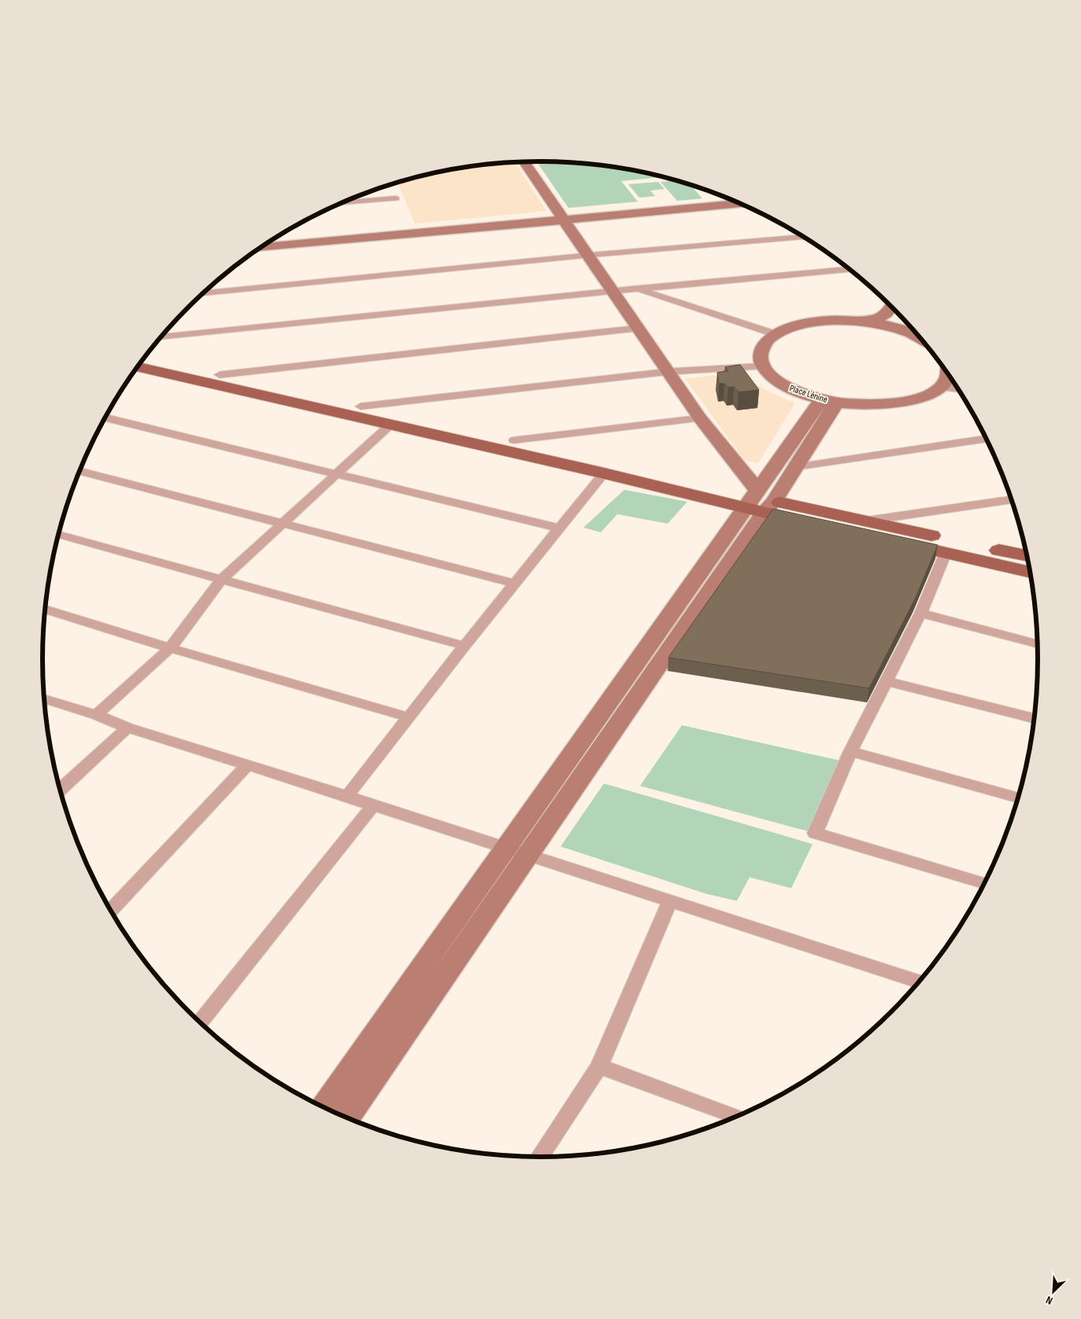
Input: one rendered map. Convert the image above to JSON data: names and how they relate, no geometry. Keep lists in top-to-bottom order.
{
  "streets": {
    "main road": ["Place Lénine"]
  },
  "north": "bottom left"
}
